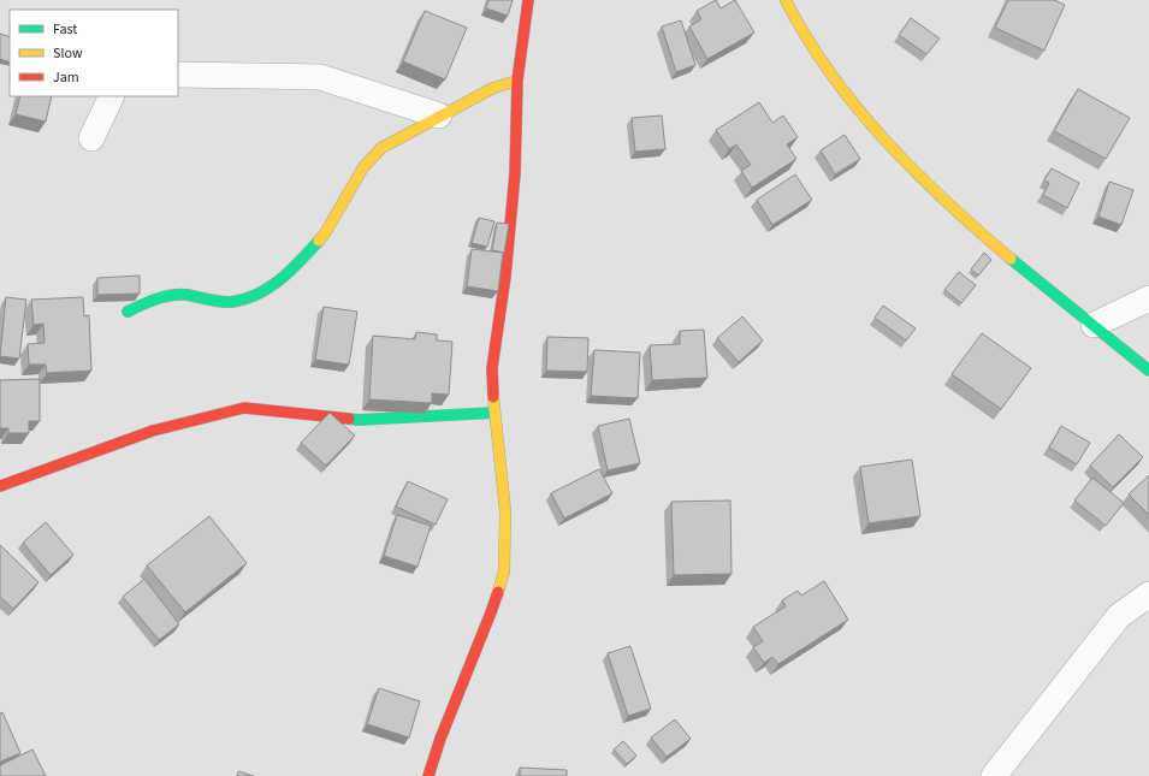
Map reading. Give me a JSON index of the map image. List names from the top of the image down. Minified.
{"legend":["Fast","Slow","Jam"]}
